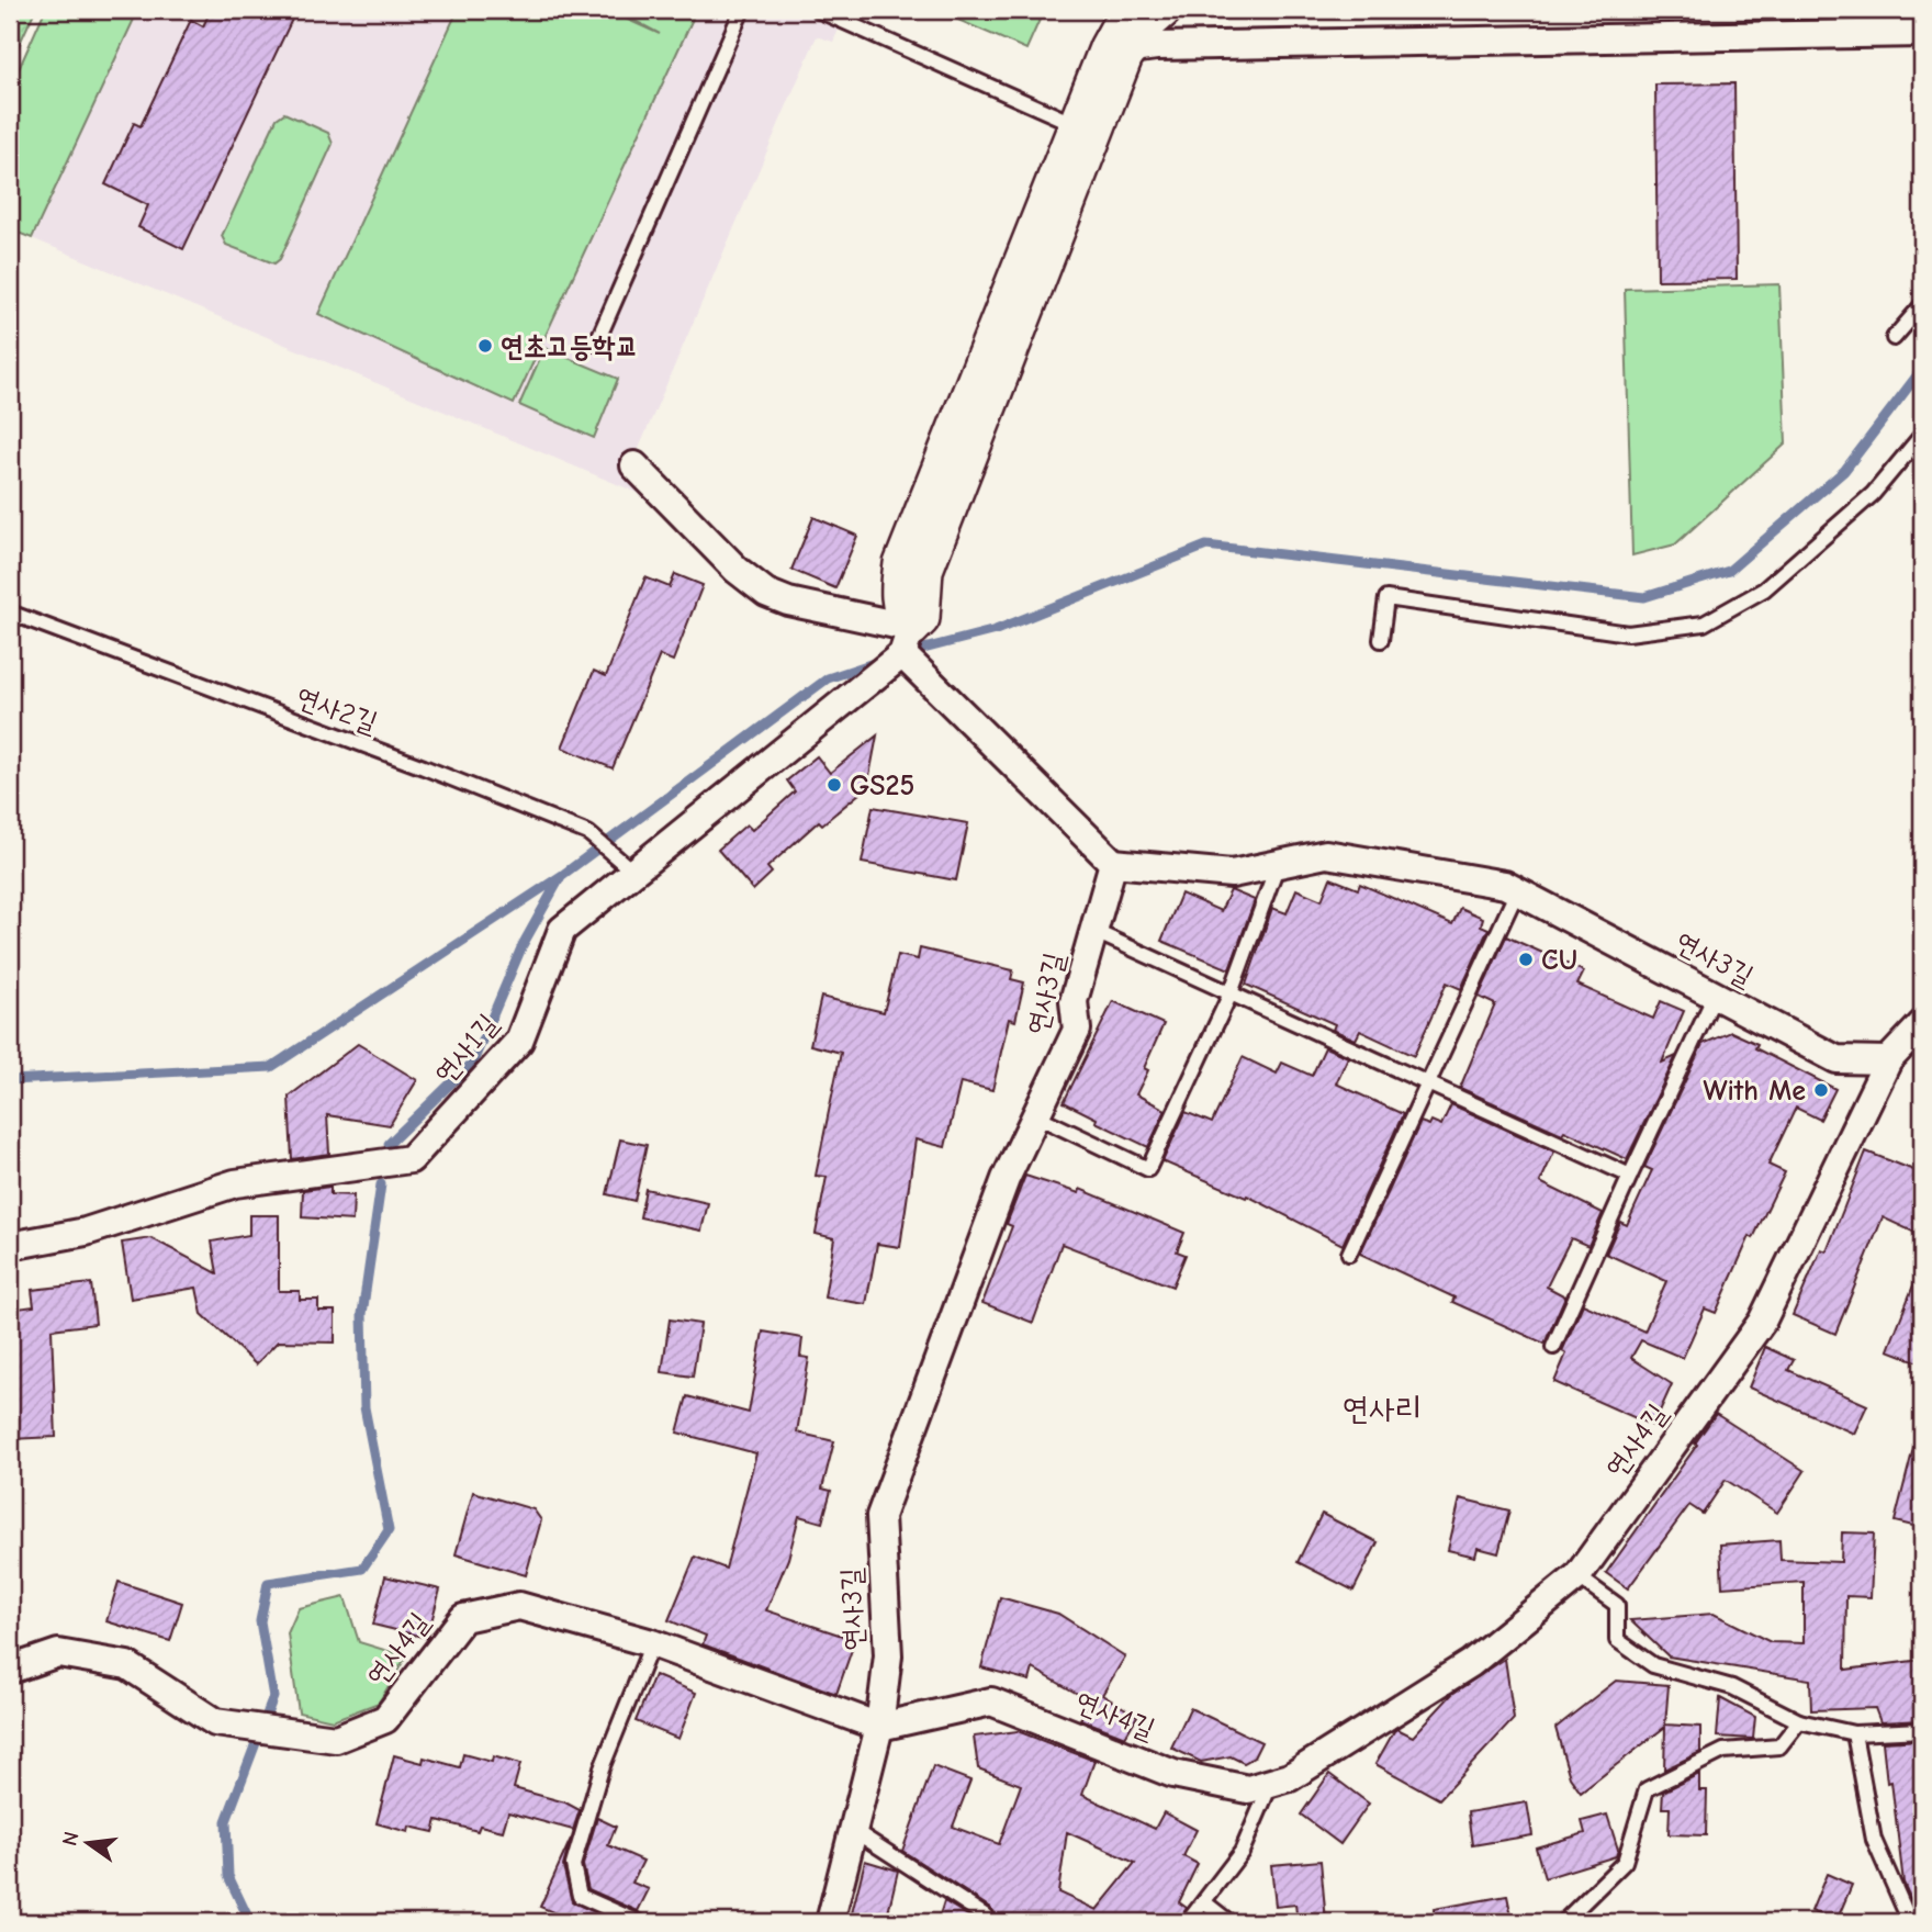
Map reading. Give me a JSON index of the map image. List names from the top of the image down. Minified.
{"streets":{"street":["연사3길","연사1길","연사4길"],"lane":["연사2길"]},"crossings":[["연사2길","연사1길"],["연사3길","연사4길"]],"districts":["연사리"],"places":["연초고등학교","GS25","CU","With Me"],"north":"left"}
